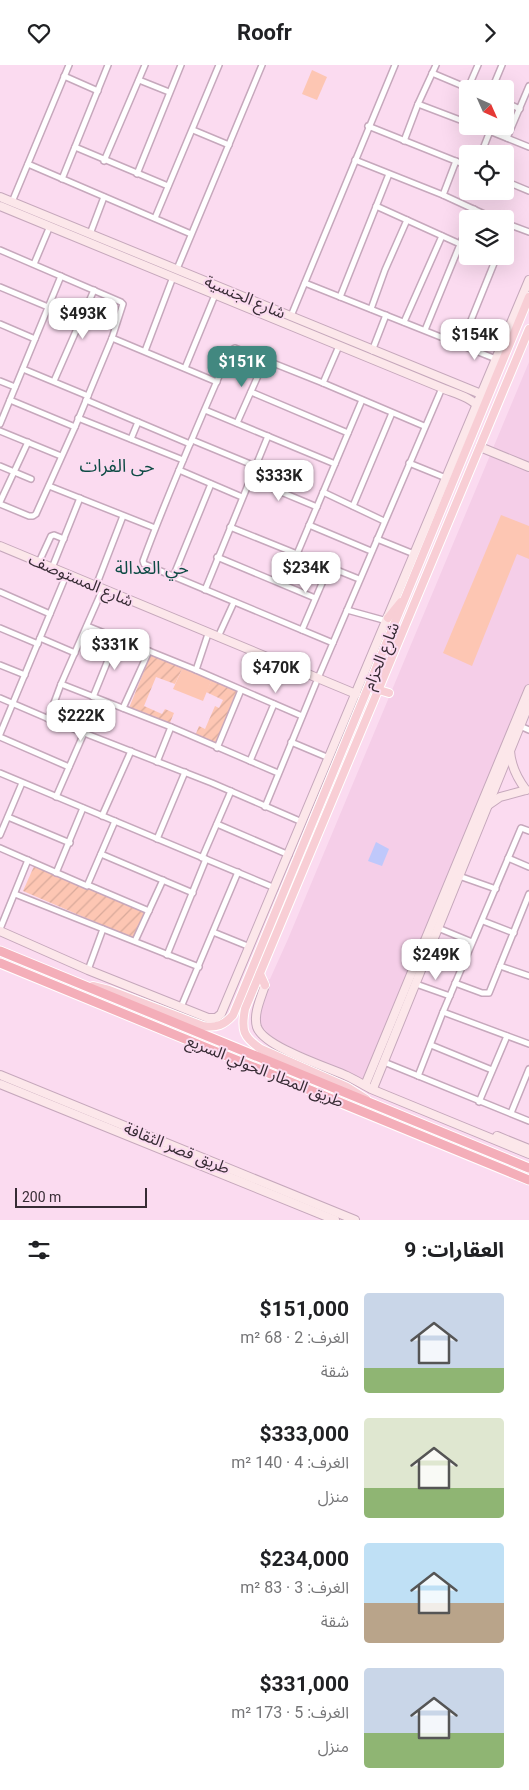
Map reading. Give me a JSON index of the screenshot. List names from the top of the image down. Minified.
{"streets":{"highway":["طريق المطار الحولي السريع"],"main road":["شارع الحزام"],"street":["شارع الجنسية","شارع المستوصف","طريق قصر الثقافة"]},"crossings":[["شارع الحزام","طريق المطار الحولي السريع"]],"districts":["حی الفرات","حي العدالة"],"scale_bar":"200 m","north":"bottom right","page":{"header":"Roofr","price":["$493K","$154K","$151K","$333K","$234K","$331K","$470K","$222K","$249K"],"scale":"200 m","heading":"العقارات: 9","list":[{"name":"$151,000","note":"الغرف: 2 · 68 m² · شقة"},{"name":"$333,000","note":"الغرف: 4 · 140 m² · منزل"},{"name":"$234,000","note":"الغرف: 3 · 83 m² · شقة"},{"name":"$331,000","note":"الغرف: 5 · 173 m² · منزل"}]}}
